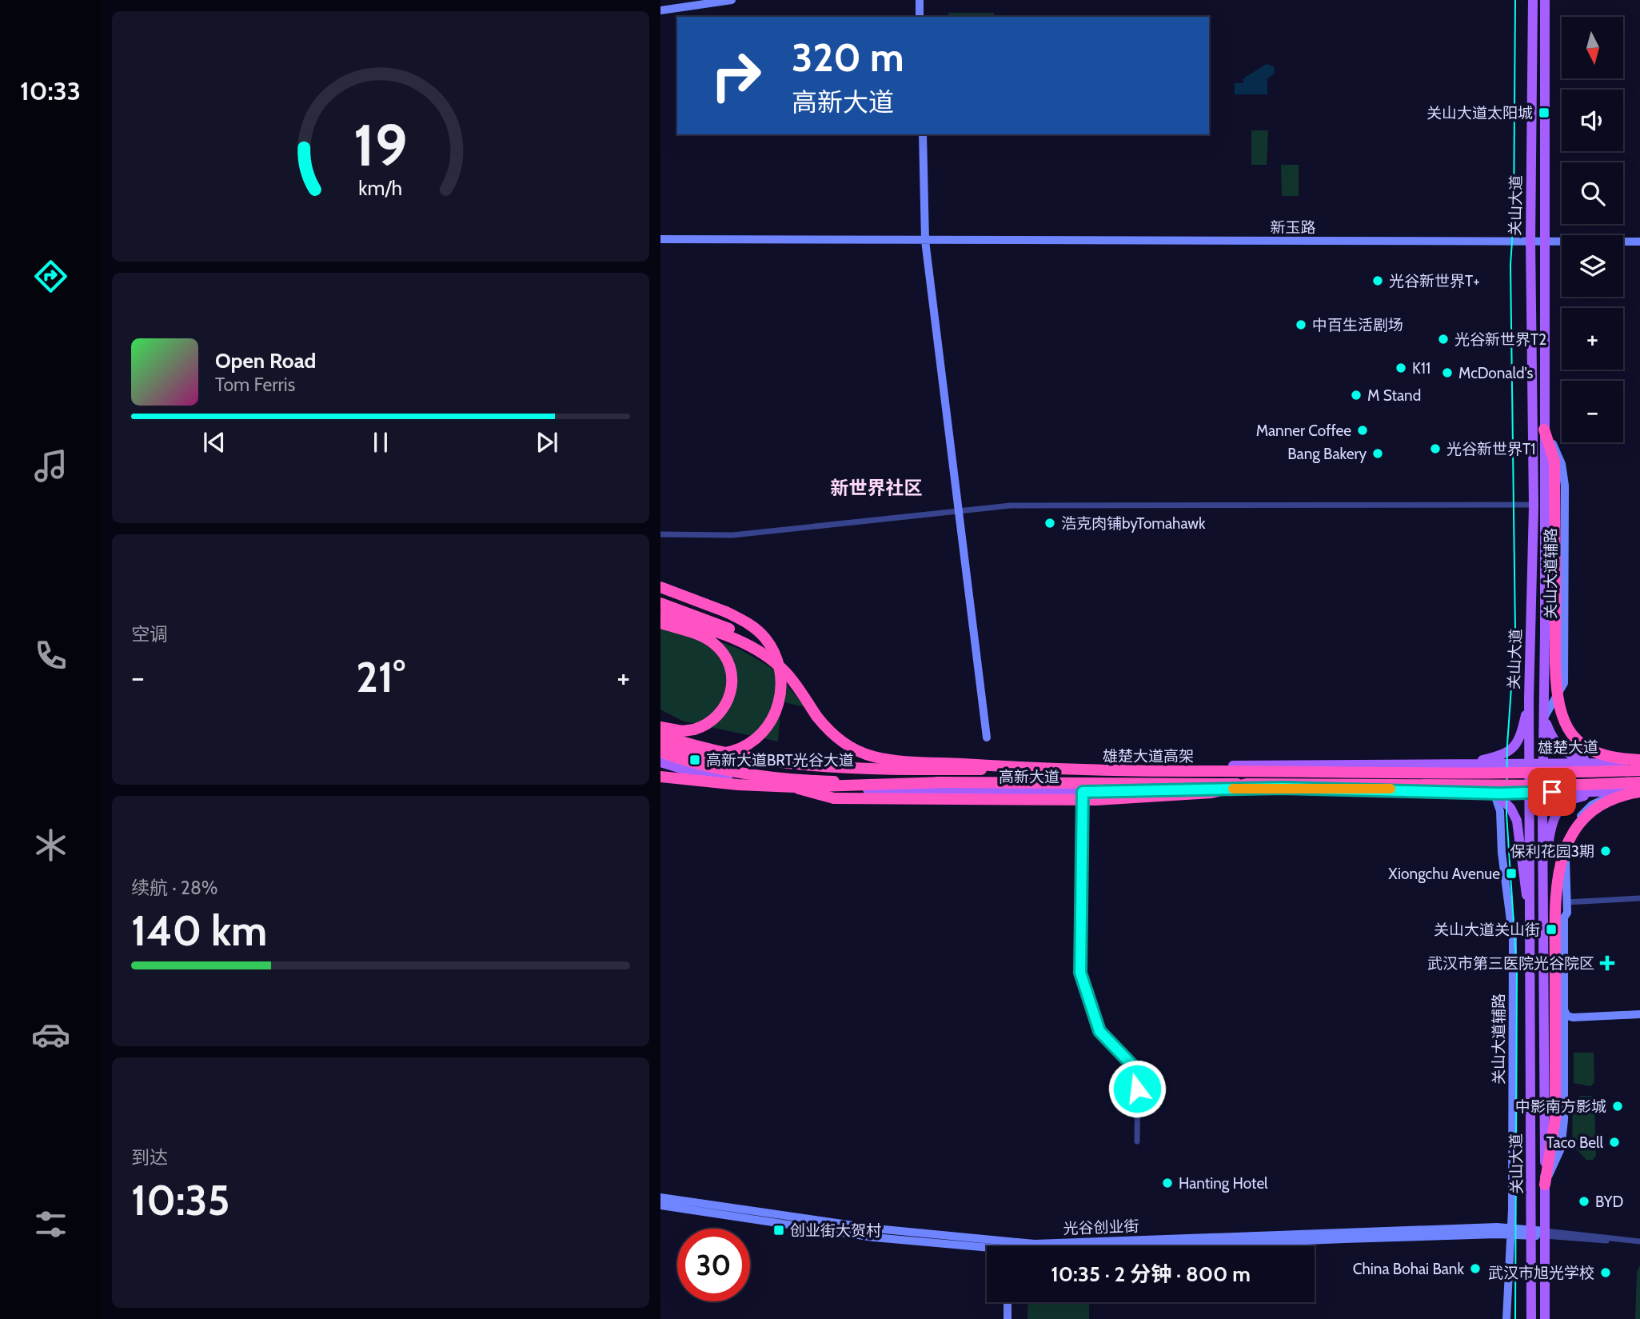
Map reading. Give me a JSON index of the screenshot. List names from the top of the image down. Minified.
{"streets":{"highway":["雄楚大道高架"],"main road":["关山大道","新玉路","关山大道辅路","雄楚大道","高新大道","光谷创业街"]},"crossings":[["关山大道","新玉路"],["关山大道","关山大道辅路"],["关山大道","雄楚大道"],["关山大道","光谷创业街"],["关山大道辅路","高新大道"],["关山大道辅路","光谷创业街"],["雄楚大道","高新大道"],["雄楚大道高架","高新大道"]],"districts":["新世界社区"],"places":{"transit":["关山大道太阳城","高新大道BRT光谷大道","Xiongchu Avenue","关山大道关山街","创业街大贺村"],"other":["光谷新世界T+","中百生活剧场","光谷新世界T2","K11","McDonald's","M Stand","Manner Coffee","光谷新世界T1","Bang Bakery","浩克肉铺byTomahawk","保利花园3期","中影南方影城","Taco Bell","Hanting Hotel","BYD","China Bohai Bank","武汉市旭光学校"],"health":["武汉市第三医院光谷院区"]},"north":"bottom","page":{"tabs":"10:33","map_buttons":["+","−"],"turn":["320 m","高新大道"],"song":["Open Road","Tom Ferris"],"tile":["空调",["续航 · 28%","140 km"],["到达","10:35"]],"heat":["−","21°","+"],"limit":"30","trip":"10:35 · 2 分钟 · 800 m","gauge":["19","km/h"]}}
